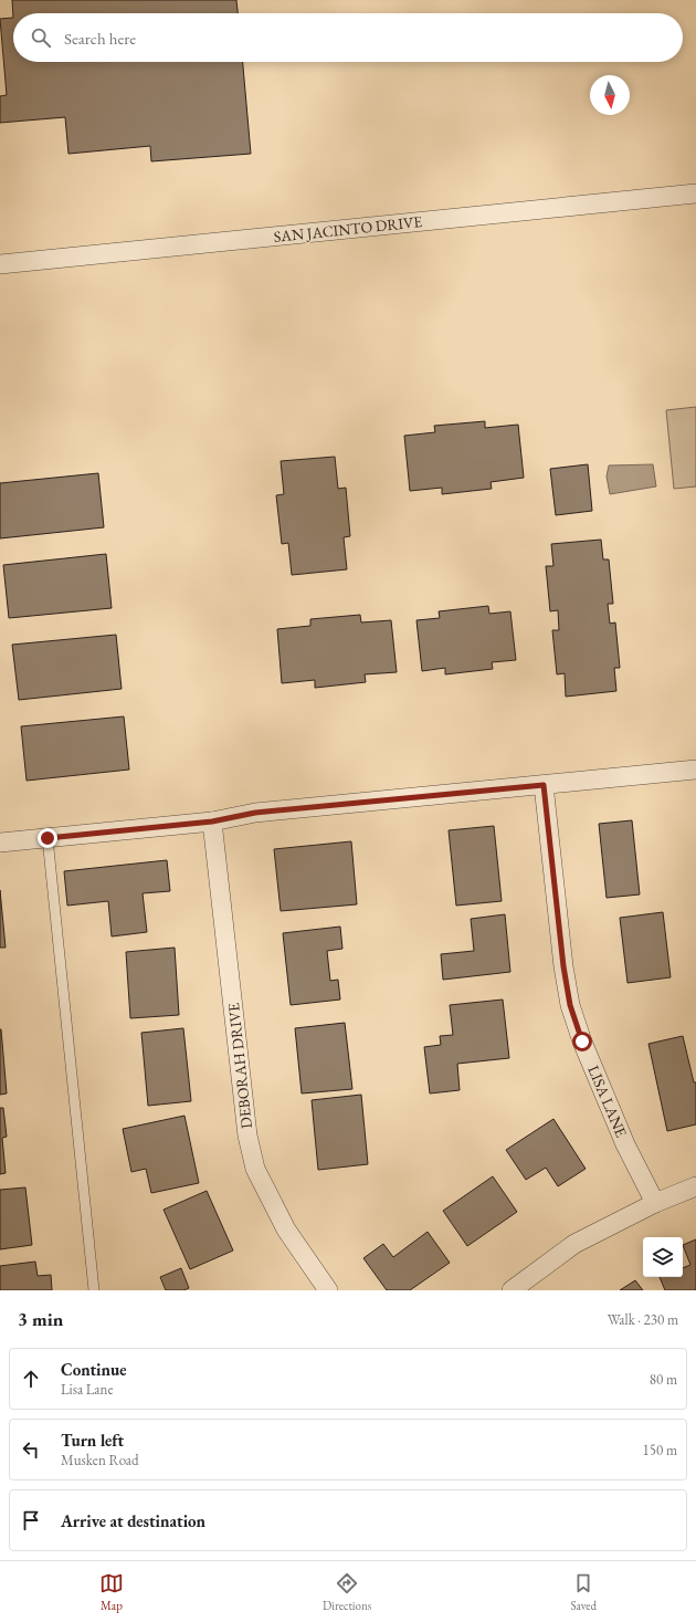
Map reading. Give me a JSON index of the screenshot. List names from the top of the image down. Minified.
{"streets":{"street":["SAN JACINTO DRIVE","DEBORAH DRIVE","LISA LANE"]},"north":"bottom","page":{"search":"Search here","heading":["3 min","Walk · 230 m"],"list":[["Continue","Lisa Lane","80 m"],["Turn left","Musken Road","150 m"],"Arrive at destination"],"nav":["Map","Directions","Saved"]}}
